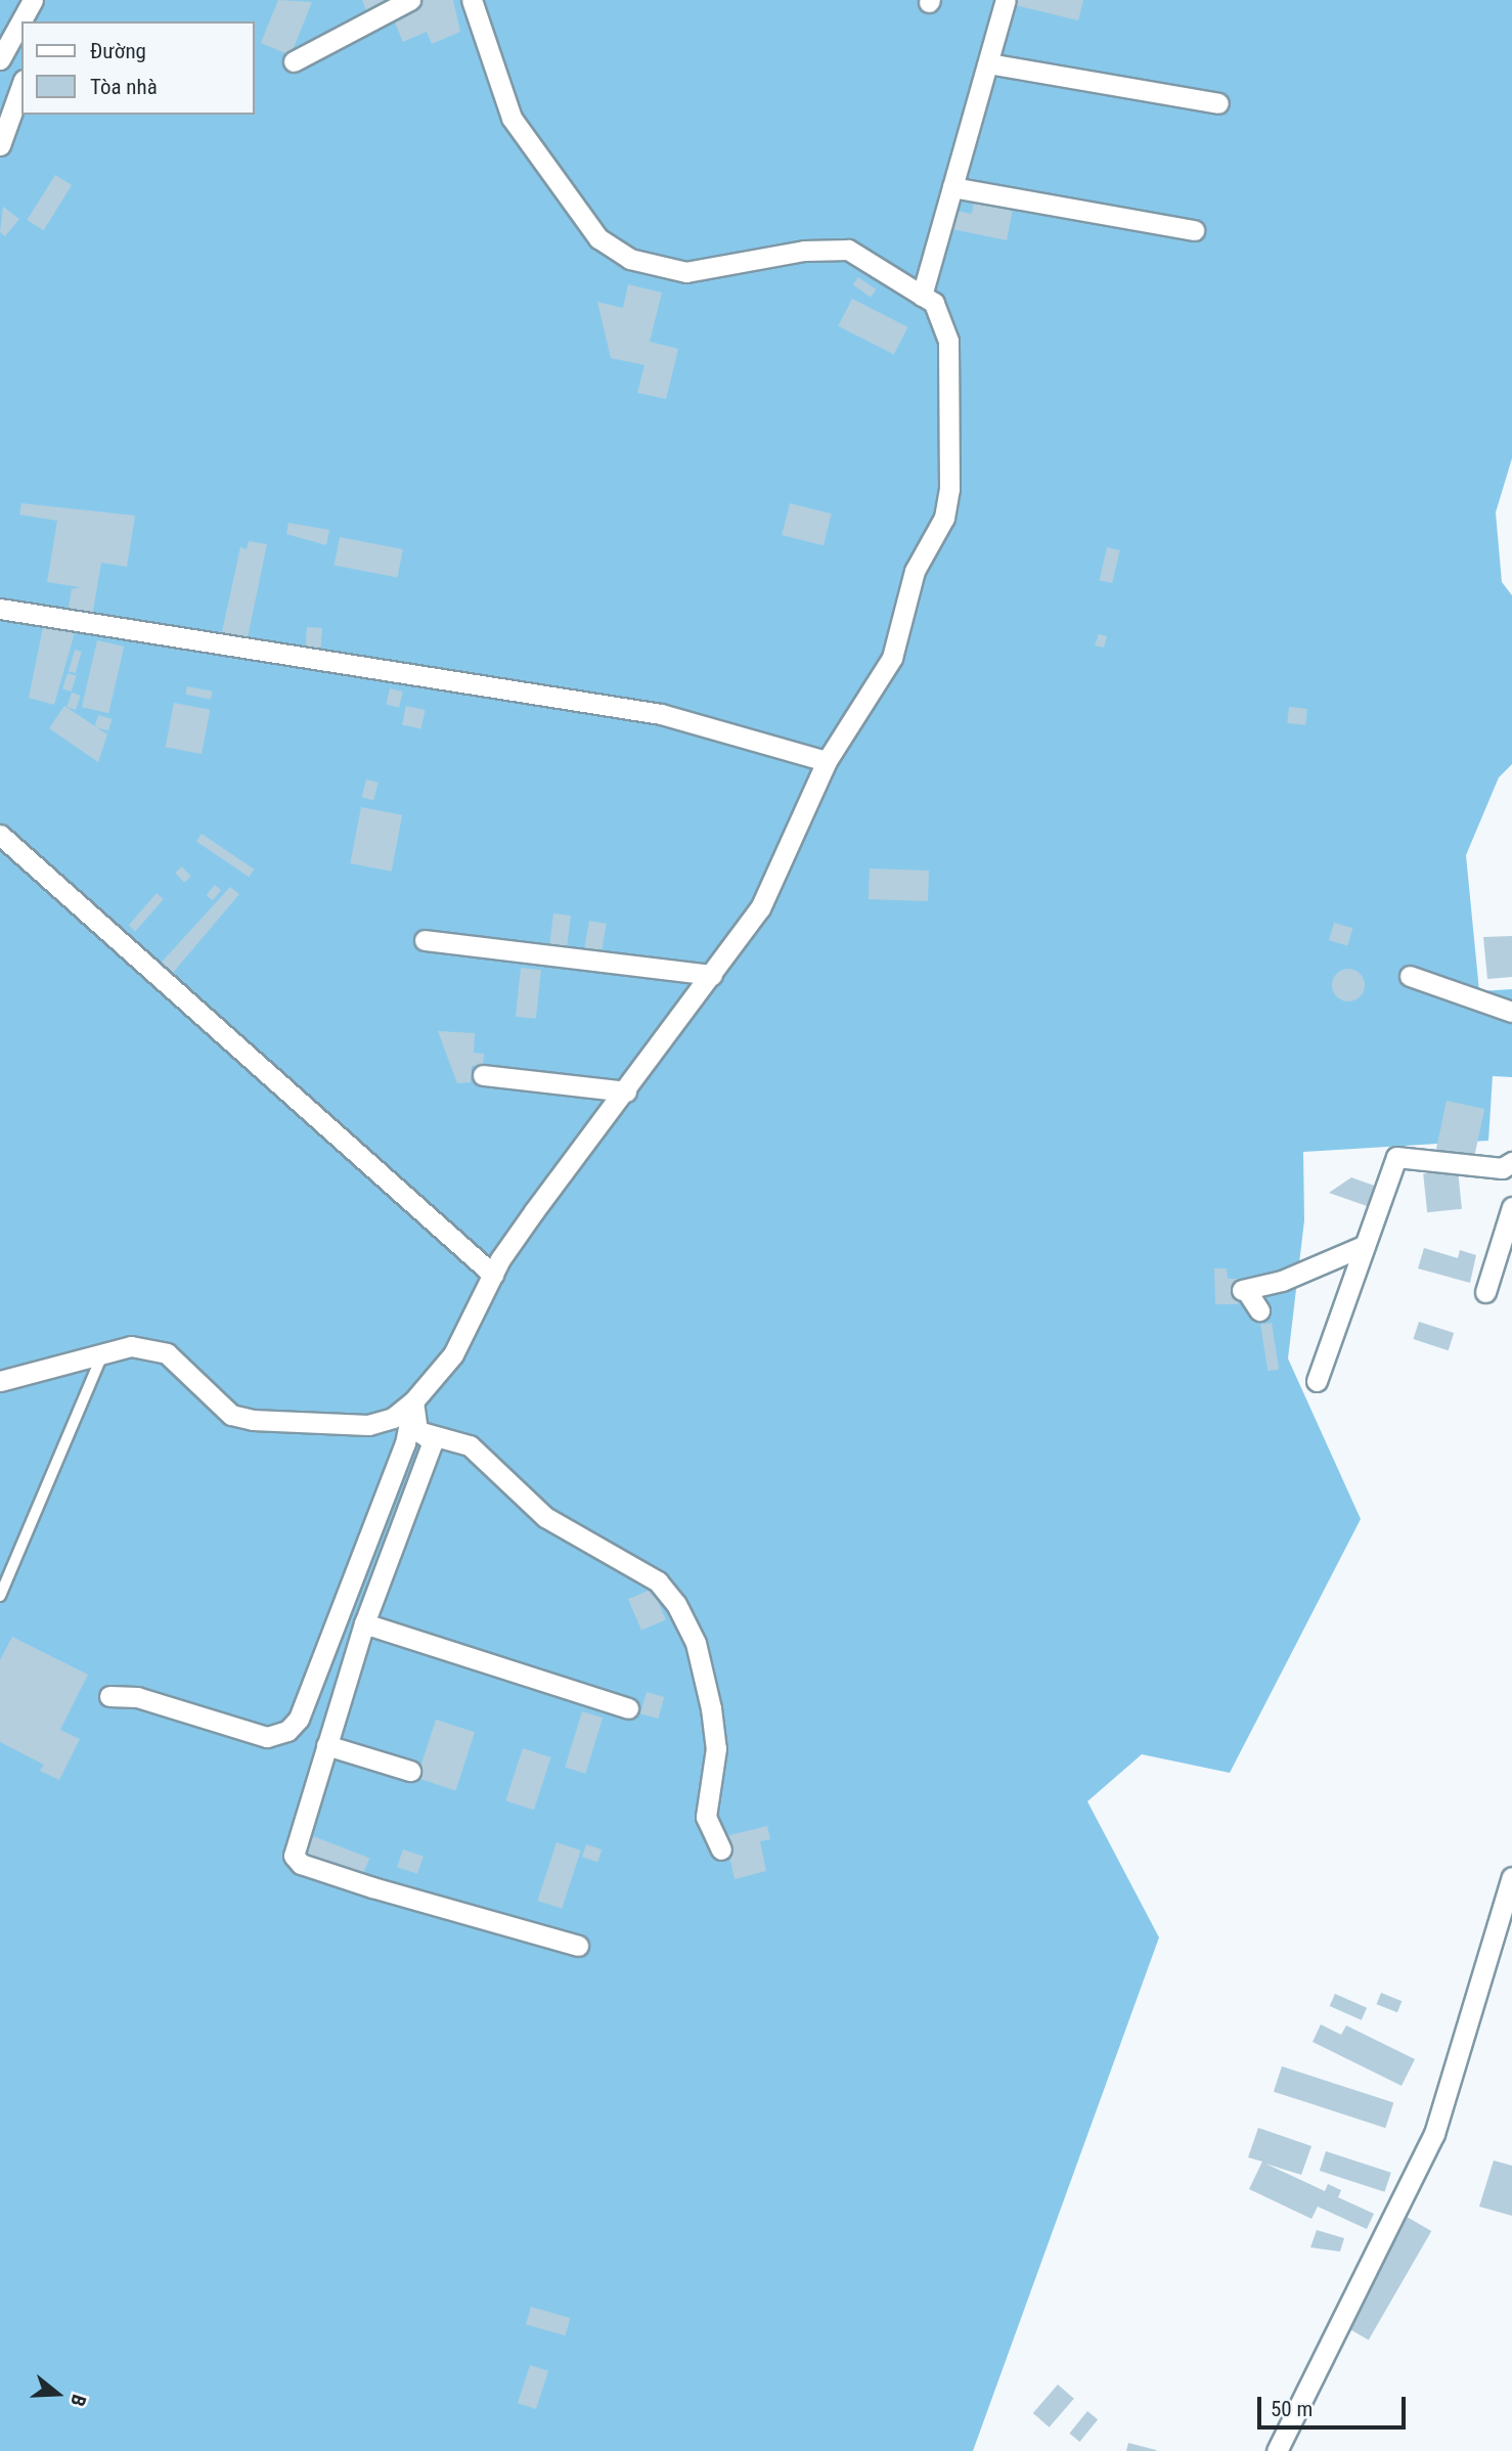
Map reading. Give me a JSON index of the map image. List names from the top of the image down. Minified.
{"legend":["Đường","Tòa nhà"],"scale_bar":"50 m","north":"right"}
